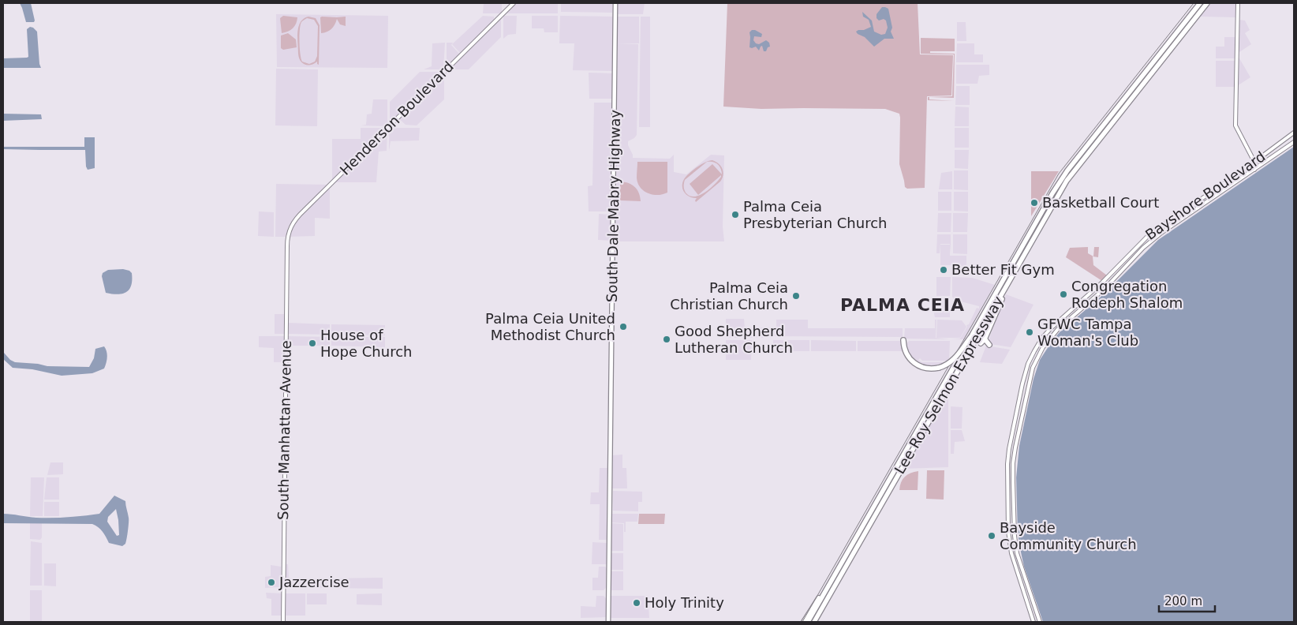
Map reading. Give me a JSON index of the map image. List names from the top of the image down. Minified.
{"streets":{"highway":["Lee Roy Selmon Expressway"],"main road":["Henderson Boulevard","Bayshore Boulevard","South Dale Mabry Highway","South Manhattan Avenue"]},"crossings":[["Henderson Boulevard","South Manhattan Avenue"]],"districts":["PALMA CEIA"],"places":["Basketball Court","Palma Ceia Presbyterian Church","Better Fit Gym","Congregation Rodeph Shalom","Palma Ceia Christian Church","Palma Ceia United Methodist Church","GFWC Tampa Woman's Club","Good Shepherd Lutheran Church","House of Hope Church","Bayside Community Church","Jazzercise","Holy Trinity"],"scale_bar":"200 m"}
